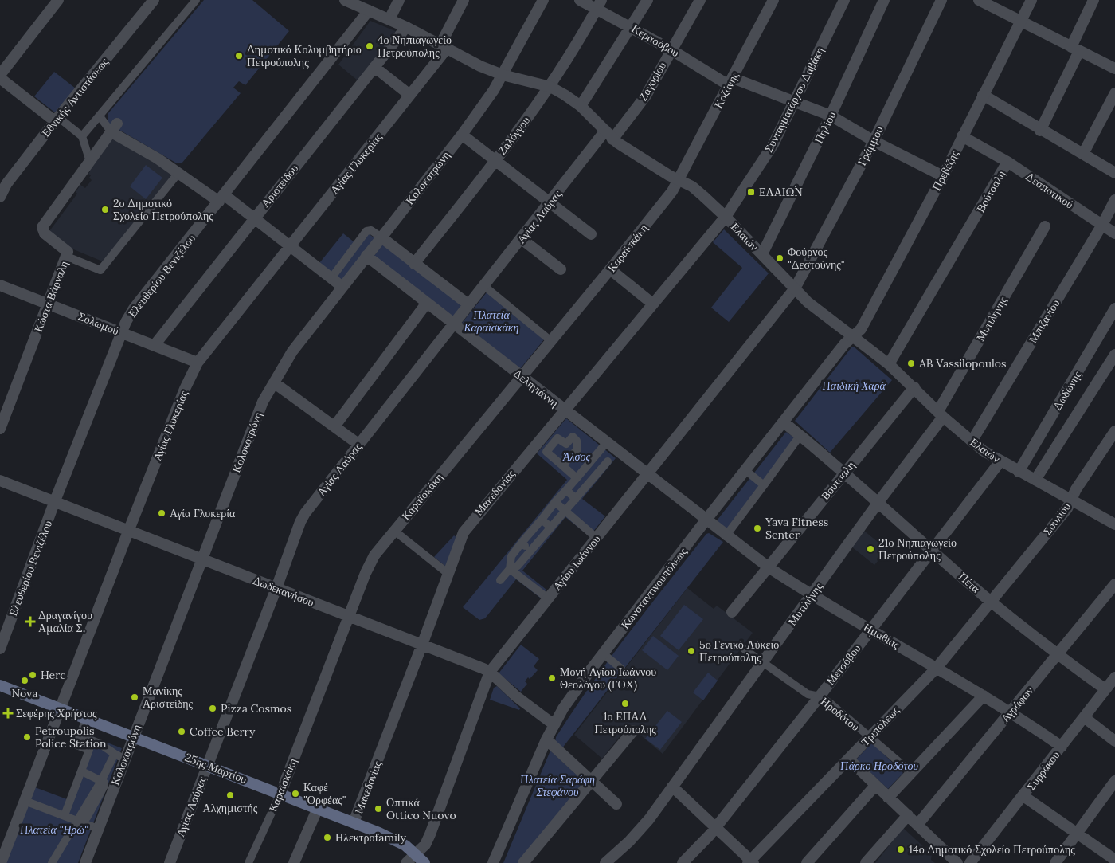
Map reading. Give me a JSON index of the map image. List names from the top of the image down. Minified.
{"streets":{"main road":["25ης Μαρτίου"],"street":["Κερασόβου","Ζαγορίου","Κοζάνης","Εθνικής Αντιστάσεως","Συνταγματάρχου Δαβάκη","Πηλίου","Ζαλόγγου","Γράμμου","Αγίας Γλυκερίας","Πρεβέζης","Κολοκοτρώνη","Αριστείδου","Δεσποτικού","Βούτσαλη","Αγίας Λαύρας","Ελαιών","Καραϊσκάκη","Ελευθερίου Βενιζέλου","Κώστα Βάρναλη","Μυτιλήνης","Μπιζανίου","Σολωμού","Δεληγιάννη","Δωδώνης","Μακεδονίας","Σουλίου","Αγίου Ιωάννου","Πέτα","Κωνσταντινουπόλεως","Δωδεκανήσου","Ημαθίας","Μετσόβου","Αγράφων","Ηροδότου","Τριπόλεως","Συρράκου"]},"crossings":[["Κερασόβου","Ζαγορίου"],["Κερασόβου","Κοζάνης"],["Κερασόβου","Συνταγματάρχου Δαβάκη"],["Κερασόβου","Πηλίου"],["Κερασόβου","Ζαλόγγου"],["Κερασόβου","Γράμμου"],["Κερασόβου","Πρεβέζης"],["Ζαγορίου","Αγίας Λαύρας"],["Ζαγορίου","Ελαιών"],["Κοζάνης","Ελαιών"],["Κοζάνης","Καραϊσκάκη"],["Συνταγματάρχου Δαβάκη","Ελαιών"],["Συνταγματάρχου Δαβάκη","Μακεδονίας"],["Πηλίου","Ελαιών"],["Ζαλόγγου","Ελαιών"],["Γράμμου","Ελαιών"],["Γράμμου","Αγίου Ιωάννου"],["Αγίας Γλυκερίας","Ελαιών"],["Αγίας Γλυκερίας","Σολωμού"],["Αγίας Γλυκερίας","Δωδεκανήσου"],["Αγίας Γλυκερίας","25ης Μαρτίου"],["Πρεβέζης","Δεσποτικού"],["Πρεβέζης","Ελαιών"],["Πρεβέζης","Κωνσταντινουπόλεως"],["Κολοκοτρώνη","Ελαιών"],["Κολοκοτρώνη","Δεληγιάννη"],["Κολοκοτρώνη","Δωδεκανήσου"],["Κολοκοτρώνη","25ης Μαρτίου"],["Αριστείδου","Ελαιών"],["Αριστείδου","Σολωμού"],["Δεσποτικού","Βούτσαλη"],["Δεσποτικού","Μπιζανίου"],["Βούτσαλη","Ελαιών"],["Βούτσαλη","Πέτα"],["Βούτσαλη","Ημαθίας"],["Αγίας Λαύρας","Ελαιών"],["Αγίας Λαύρας","Δεληγιάννη"],["Αγίας Λαύρας","Δωδεκανήσου"],["Αγίας Λαύρας","25ης Μαρτίου"],["Ελαιών","Καραϊσκάκη"],["Ελαιών","Ελευθερίου Βενιζέλου"],["Ελαιών","Μυτιλήνης"],["Ελαιών","Μπιζανίου"],["Ελαιών","Δωδώνης"],["Ελαιών","Μακεδονίας"],["Ελαιών","Σουλίου"],["Ελαιών","Αγίου Ιωάννου"],["Ελαιών","Κωνσταντινουπόλεως"],["Ελαιών","Μετσόβου"],["Καραϊσκάκη","Δεληγιάννη"],["Καραϊσκάκη","Δωδεκανήσου"],["Καραϊσκάκη","25ης Μαρτίου"],["Ελευθερίου Βενιζέλου","Σολωμού"],["Ελευθερίου Βενιζέλου","Δωδεκανήσου"],["Κώστα Βάρναλη","Σολωμού"],["Μυτιλήνης","Πέτα"],["Μυτιλήνης","Ημαθίας"],["Μυτιλήνης","Ηροδότου"],["Δεληγιάννη","Μακεδονίας"],["Δεληγιάννη","Αγίου Ιωάννου"],["Δεληγιάννη","Κωνσταντινουπόλεως"],["Δεληγιάννη","Ημαθίας"],["Μακεδονίας","Δωδεκανήσου"],["Μακεδονίας","25ης Μαρτίου"],["Σουλίου","Πέτα"],["Σουλίου","Τριπόλεως"],["Αγίου Ιωάννου","Δωδεκανήσου"],["Αγίου Ιωάννου","25ης Μαρτίου"],["Πέτα","Κωνσταντινουπόλεως"],["Πέτα","Μετσόβου"],["Πέτα","Αγράφων"],["Πέτα","Τριπόλεως"],["Πέτα","Συρράκου"],["Κωνσταντινουπόλεως","Δωδεκανήσου"],["Κωνσταντινουπόλεως","Ημαθίας"],["Ημαθίας","Μετσόβου"],["Ημαθίας","Αγράφων"],["Ημαθίας","Τριπόλεως"],["Ημαθίας","Συρράκου"],["Μετσόβου","Ηροδότου"],["Ηροδότου","Τριπόλεως"]],"parks":["Πλατεία Καραϊσκάκη","Παιδική Χαρά","Άλσος","Πάρκο Ηροδότου","Πλατεία Σαράφη Στεφάνου","Πλατεία \"Ηρώ\""],"places":{"other":["4ο Νηπιαγωγείο Πετρούπολης","Δημοτικό Κολυμβητήριο Πετρούπολης","2ο Δημοτικό Σχολείο Πετρούπολης","Φούρνος \"Δεστούνης\"","AB Vassilopoulos","Αγία Γλυκερία","Yava Fitness Senter","21ο Νηπιαγωγείο Πετρούπολης","5ο Γενικό Λύκειο Πετρούπολης","Herc","Μονή Αγίου Ιωάννου Θεολόγου (ΓΟΧ)","Nova","Μανίκης Αριστείδης","1ο ΕΠΑΛ Πετρούπολης","Pizza Cosmos","Coffee Berry","Petroupolis Police Station","Καφέ \"Ορφέας\"","Αλχημιστής","Οπτικά Ottico Nuovo","Ηλεκτροfamily","14ο Δημοτικό Σχολείο Πετρούπολης"],"transit":["ΕΛΑΙΏΝ"],"health":["Δραγανίγου Αμαλία Σ.","Σεφέρης Χρήστος"]}}
